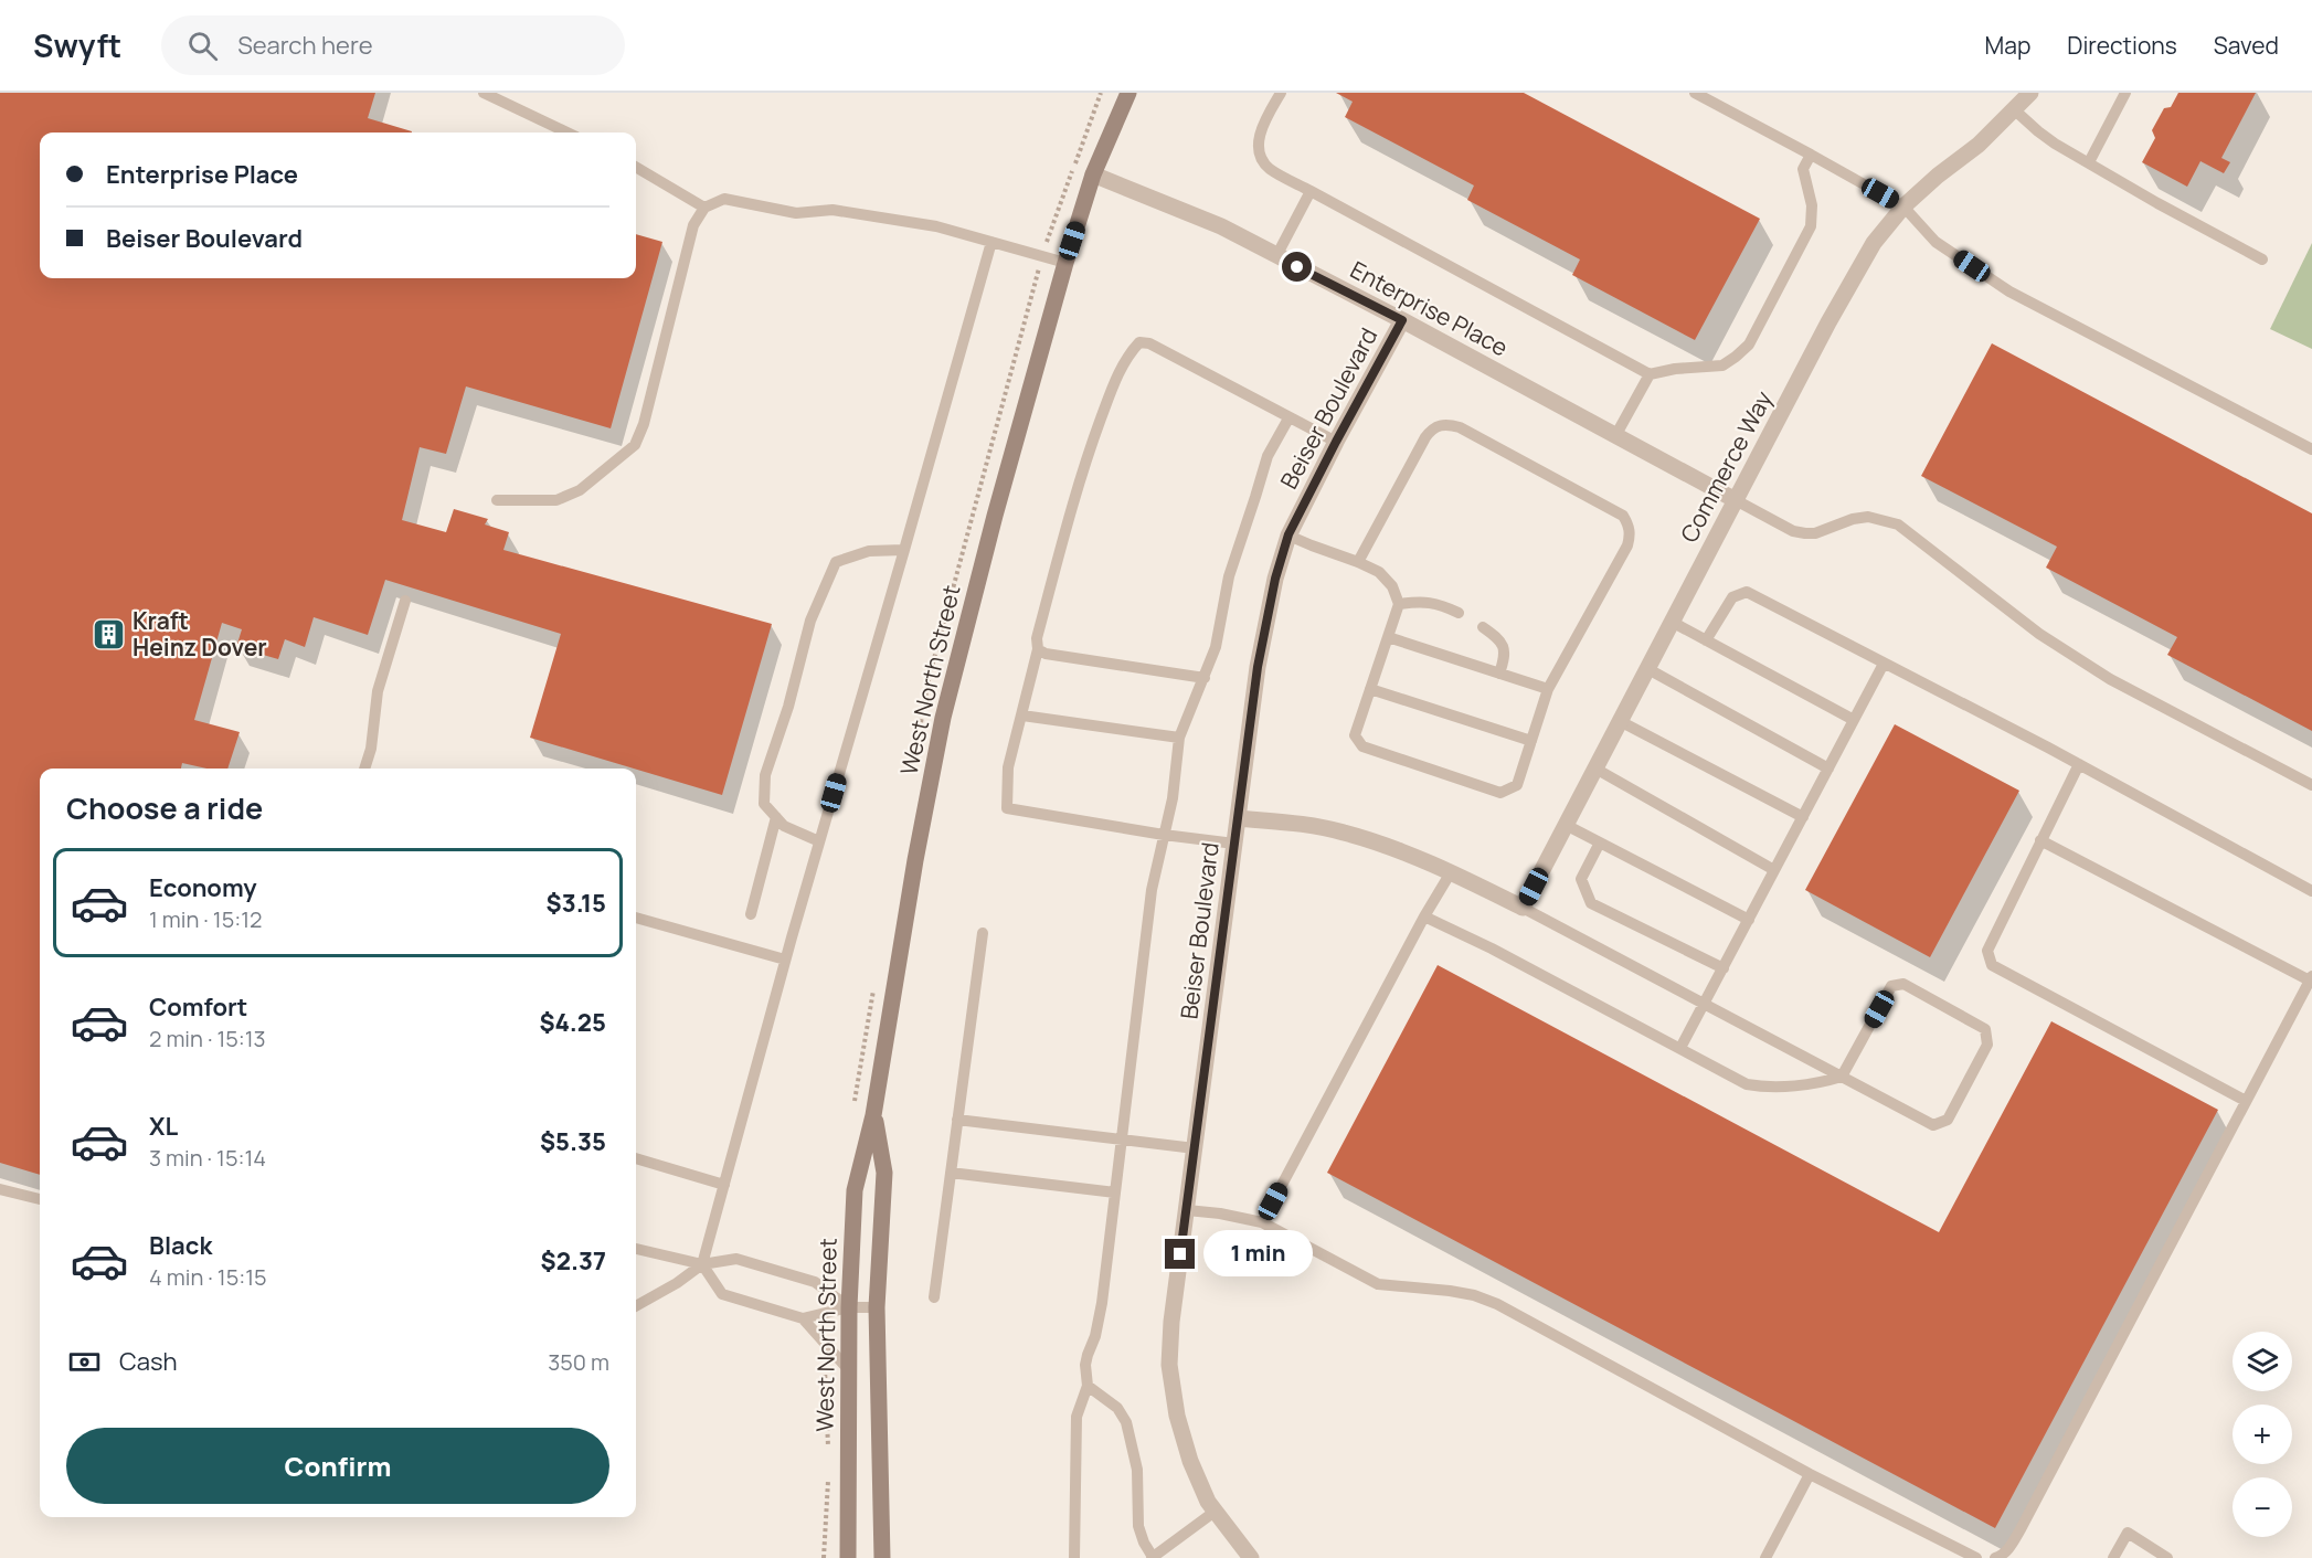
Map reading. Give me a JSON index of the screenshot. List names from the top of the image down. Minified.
{"streets":{"main road":["West North Street"],"street":["Enterprise Place","Beiser Boulevard","Commerce Way"]},"crossings":[["Enterprise Place","Beiser Boulevard"],["Enterprise Place","Commerce Way"],["Enterprise Place","West North Street"]],"places":{"building":["Kraft Heinz Dover"]},"page":{"header":"Swyft","search":"Search here","nav":["Map","Directions","Saved"],"banner":["Enterprise Place","Beiser Boulevard"],"heading":"Choose a ride","list":[{"name":"Economy","note":"1 min · 15:12","value":"$3.15"},{"name":"Comfort","note":"2 min · 15:13","value":"$4.25"},{"name":"XL","note":"3 min · 15:14","value":"$5.35"},{"name":"Black","note":"4 min · 15:15","value":"$2.37"}],"bubble":"1 min","pay":["Cash","350 m"],"map_buttons":["+","−"],"buttons":"Confirm"}}
